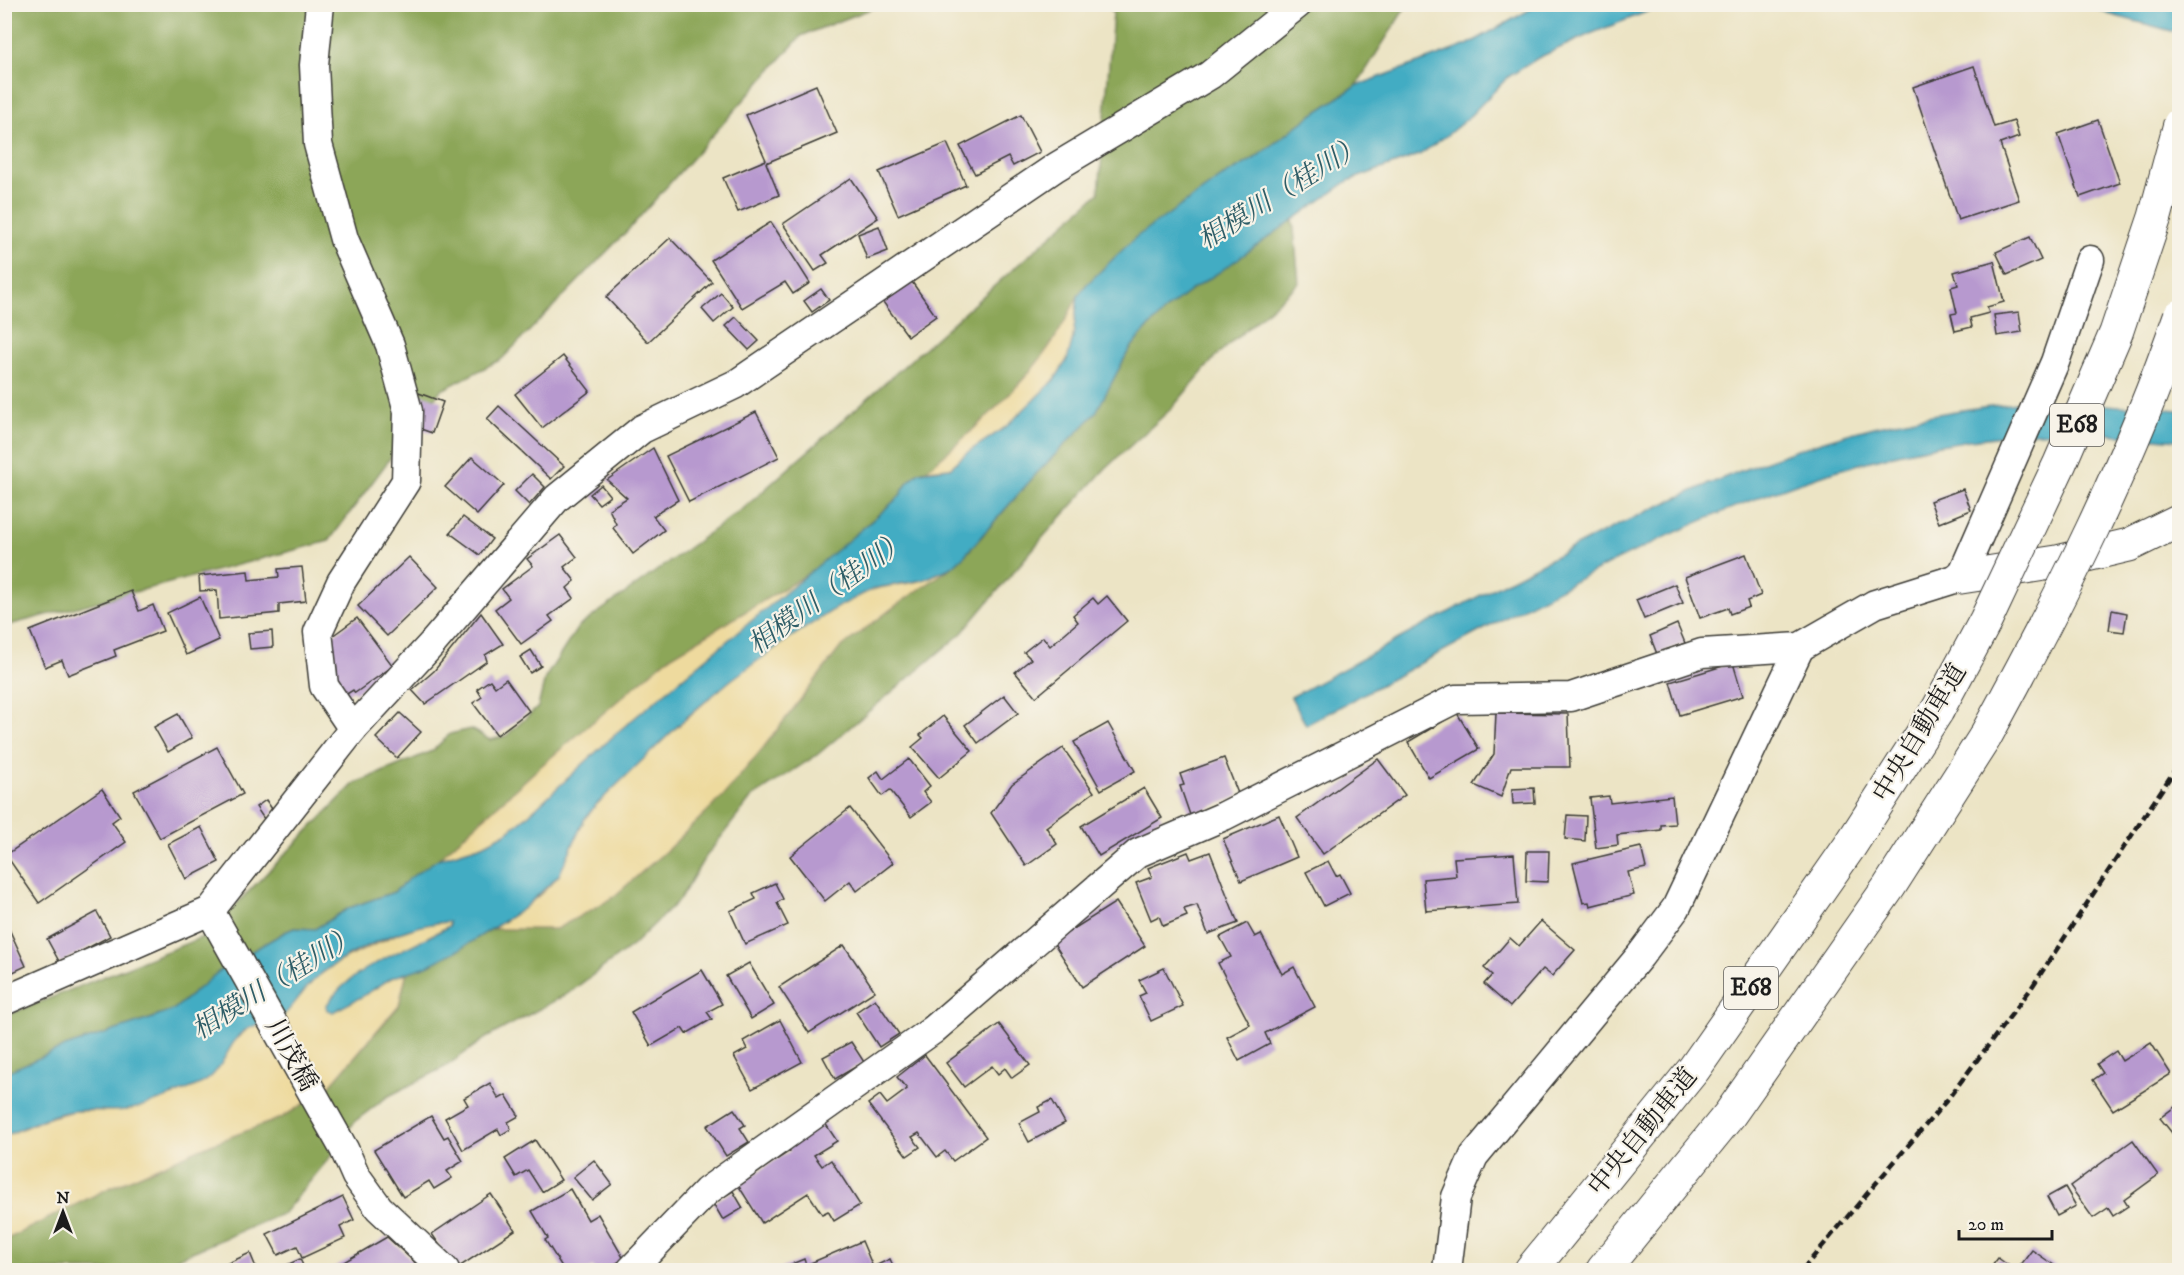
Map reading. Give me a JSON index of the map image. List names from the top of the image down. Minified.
{"streets":{"main road":["E68","中央自動車道"],"street":["川茂橋"]},"water":["相模川（桂川）"],"scale_bar":"20 m","north":"top"}
